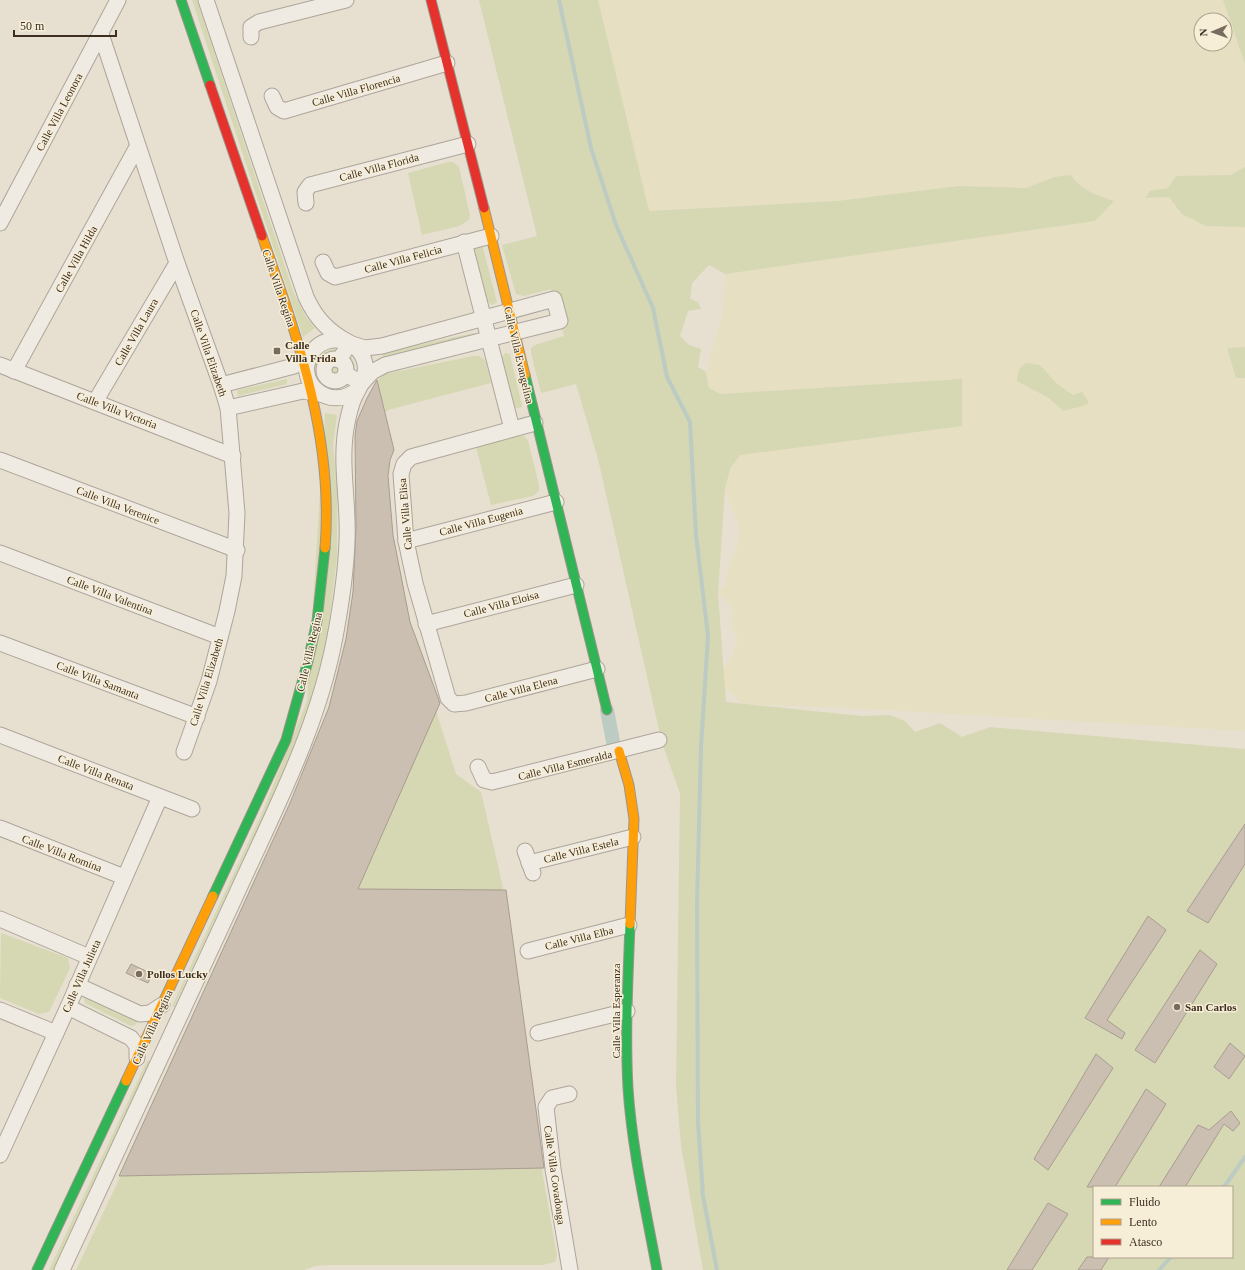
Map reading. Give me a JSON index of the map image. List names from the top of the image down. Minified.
{"streets":{"street":["Calle Villa Florencia","Calle Villa Leonora","Calle Villa Florida","Calle Villa Hilda","Calle Villa Felicia","Calle Villa Regina","Calle Villa Laura","Calle Villa Elizabeth","Calle Villa Evangelina","Calle Villa Victoria","Calle Villa Verenice","Calle Villa Elisa","Calle Villa Eugenia","Calle Villa Valentina","Calle Villa Eloisa","Calle Villa Samanta","Calle Villa Elena","Calle Villa Esmeralda","Calle Villa Renata","Calle Villa Estela","Calle Villa Romina","Calle Villa Elba","Calle Villa Julieta","Calle Villa Esperanza","Calle Villa Covadonga"]},"crossings":[["Calle Villa Florencia","Calle Villa Evangelina"],["Calle Villa Leonora","Calle Villa Elizabeth"],["Calle Villa Florida","Calle Villa Evangelina"],["Calle Villa Hilda","Calle Villa Elizabeth"],["Calle Villa Hilda","Calle Villa Victoria"],["Calle Villa Felicia","Calle Villa Evangelina"],["Calle Villa Laura","Calle Villa Elizabeth"],["Calle Villa Laura","Calle Villa Victoria"],["Calle Villa Elizabeth","Calle Villa Victoria"],["Calle Villa Elizabeth","Calle Villa Verenice"],["Calle Villa Elizabeth","Calle Villa Valentina"],["Calle Villa Elizabeth","Calle Villa Samanta"],["Calle Villa Evangelina","Calle Villa Elisa"],["Calle Villa Evangelina","Calle Villa Eugenia"],["Calle Villa Evangelina","Calle Villa Eloisa"],["Calle Villa Evangelina","Calle Villa Elena"],["Calle Villa Elisa","Calle Villa Eugenia"],["Calle Villa Elisa","Calle Villa Eloisa"],["Calle Villa Elisa","Calle Villa Elena"],["Calle Villa Esmeralda","Calle Villa Esperanza"],["Calle Villa Renata","Calle Villa Julieta"],["Calle Villa Estela","Calle Villa Esperanza"],["Calle Villa Romina","Calle Villa Julieta"],["Calle Villa Elba","Calle Villa Esperanza"]],"places":{"transit":["Calle Villa Frida"],"other":["Pollos Lucky","San Carlos"]},"legend":["Fluido","Lento","Atasco"],"scale_bar":"50 m","north":"left"}
